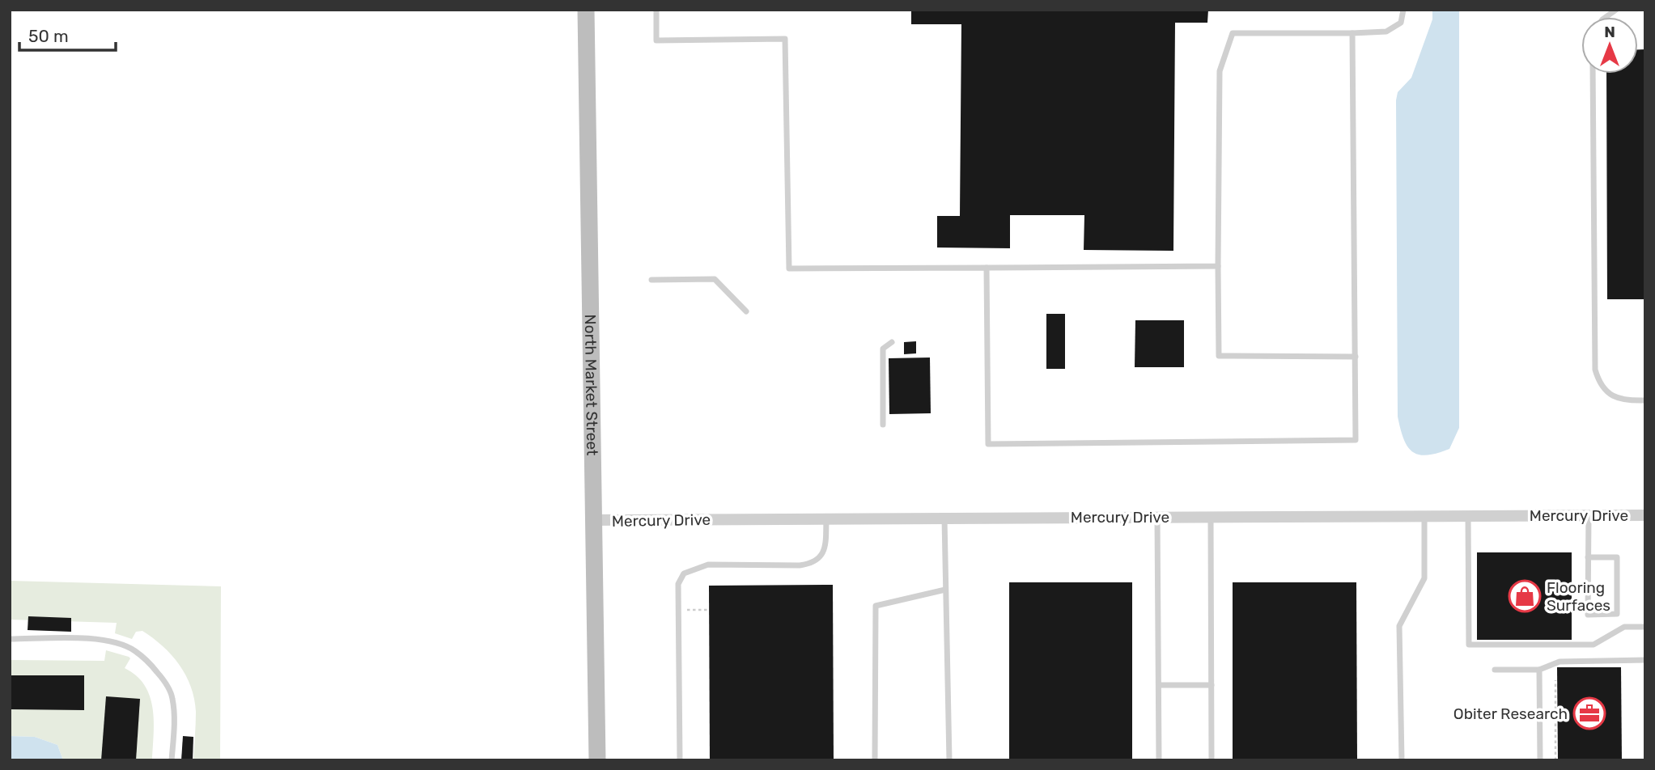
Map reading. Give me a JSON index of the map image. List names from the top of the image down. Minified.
{"streets":{"main road":["North Market Street"],"street":["Mercury Drive"]},"crossings":[["North Market Street","Mercury Drive"]],"places":{"shop":["Flooring Surfaces"],"office":["Obiter Research"]},"scale_bar":"50 m","north":"top"}
